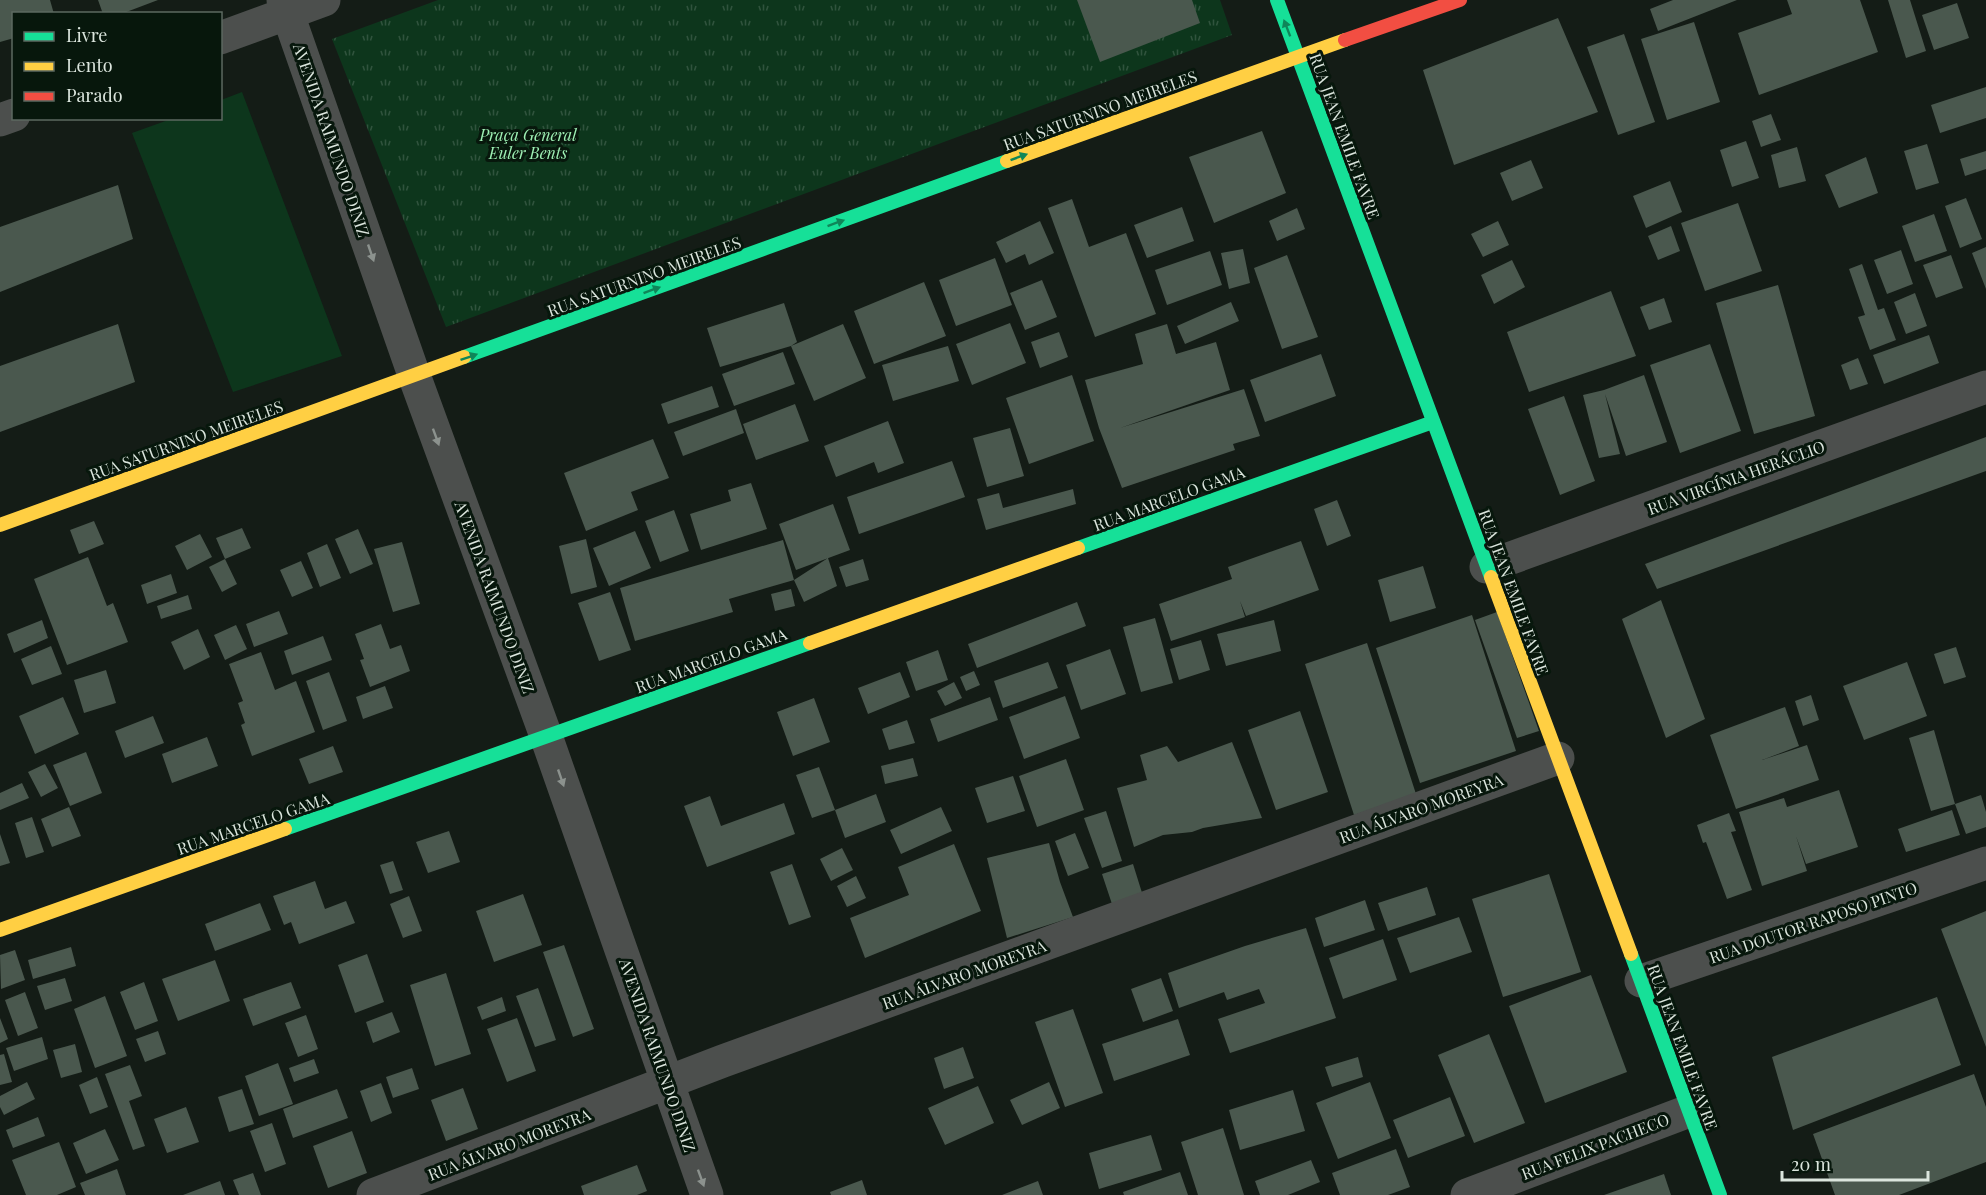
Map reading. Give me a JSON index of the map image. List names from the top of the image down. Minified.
{"streets":{"street":["RUA SATURNINO MEIRELES","RUA JEAN EMILE FAVRE","AVENIDA RAIMUNDO DINIZ","RUA VIRGÍNIA HERÁCLIO","RUA MARCELO GAMA","RUA ÁLVARO MOREYRA","RUA DOUTOR RAPOSO PINTO","RUA FELIX PACHECO"]},"crossings":[["RUA SATURNINO MEIRELES","RUA JEAN EMILE FAVRE"],["RUA SATURNINO MEIRELES","AVENIDA RAIMUNDO DINIZ"],["RUA JEAN EMILE FAVRE","RUA VIRGÍNIA HERÁCLIO"],["RUA JEAN EMILE FAVRE","RUA MARCELO GAMA"],["RUA JEAN EMILE FAVRE","RUA ÁLVARO MOREYRA"],["RUA JEAN EMILE FAVRE","RUA DOUTOR RAPOSO PINTO"],["RUA JEAN EMILE FAVRE","RUA FELIX PACHECO"],["AVENIDA RAIMUNDO DINIZ","RUA MARCELO GAMA"],["AVENIDA RAIMUNDO DINIZ","RUA ÁLVARO MOREYRA"]],"one_way":["RUA SATURNINO MEIRELES","AVENIDA RAIMUNDO DINIZ"],"parks":["Praça General Euler Bents"],"legend":["Livre","Lento","Parado"],"scale_bar":"20 m"}
